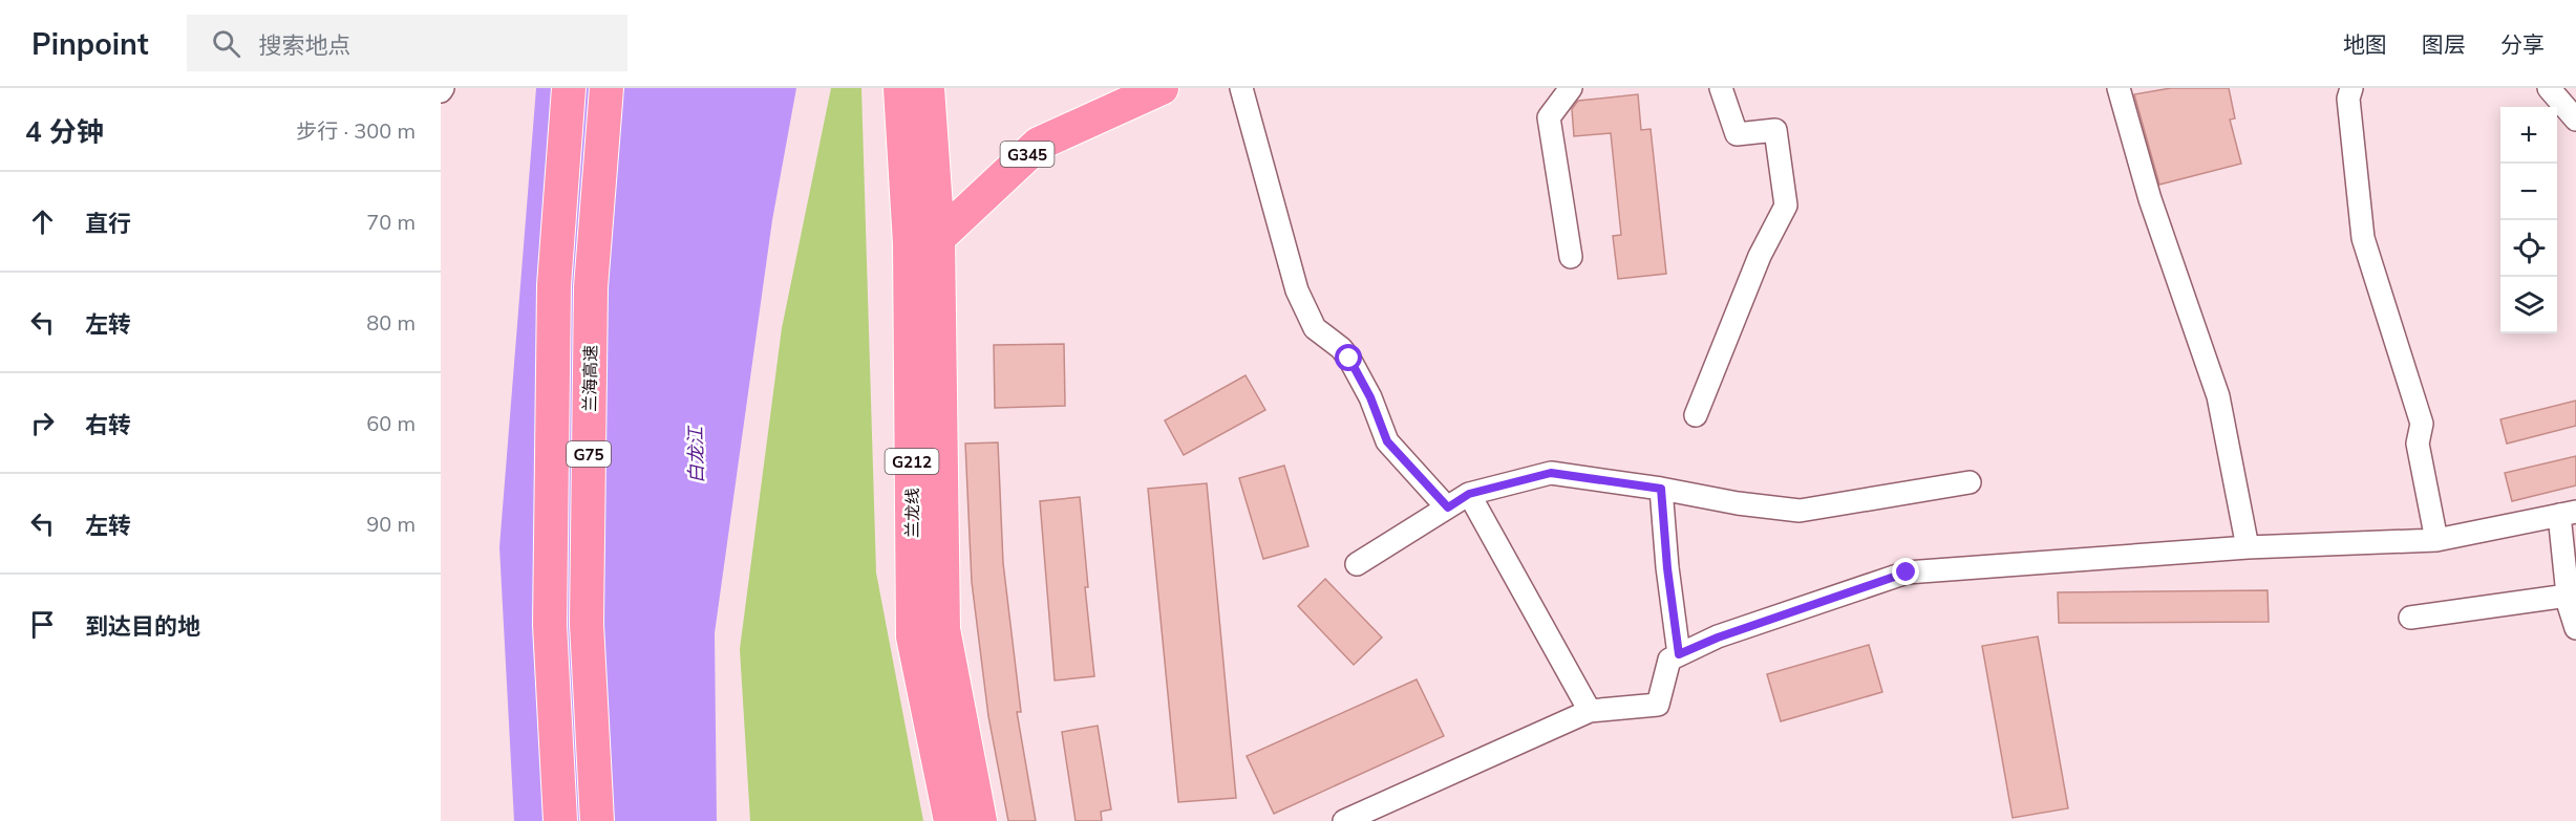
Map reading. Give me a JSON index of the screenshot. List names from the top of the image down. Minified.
{"streets":{"highway":["G345","兰海高速","G75","G212","兰龙线"]},"crossings":[["G345","兰龙线"]],"water":["白龙江"],"page":{"header":"Pinpoint","search":"搜索地点","nav":["地图","图层","分享"],"heading":["4 分钟","步行 · 300 m"],"map_buttons":["+","−"],"list":[["直行","70 m"],["左转","80 m"],["右转","60 m"],["左转","90 m"],"到达目的地"]}}
